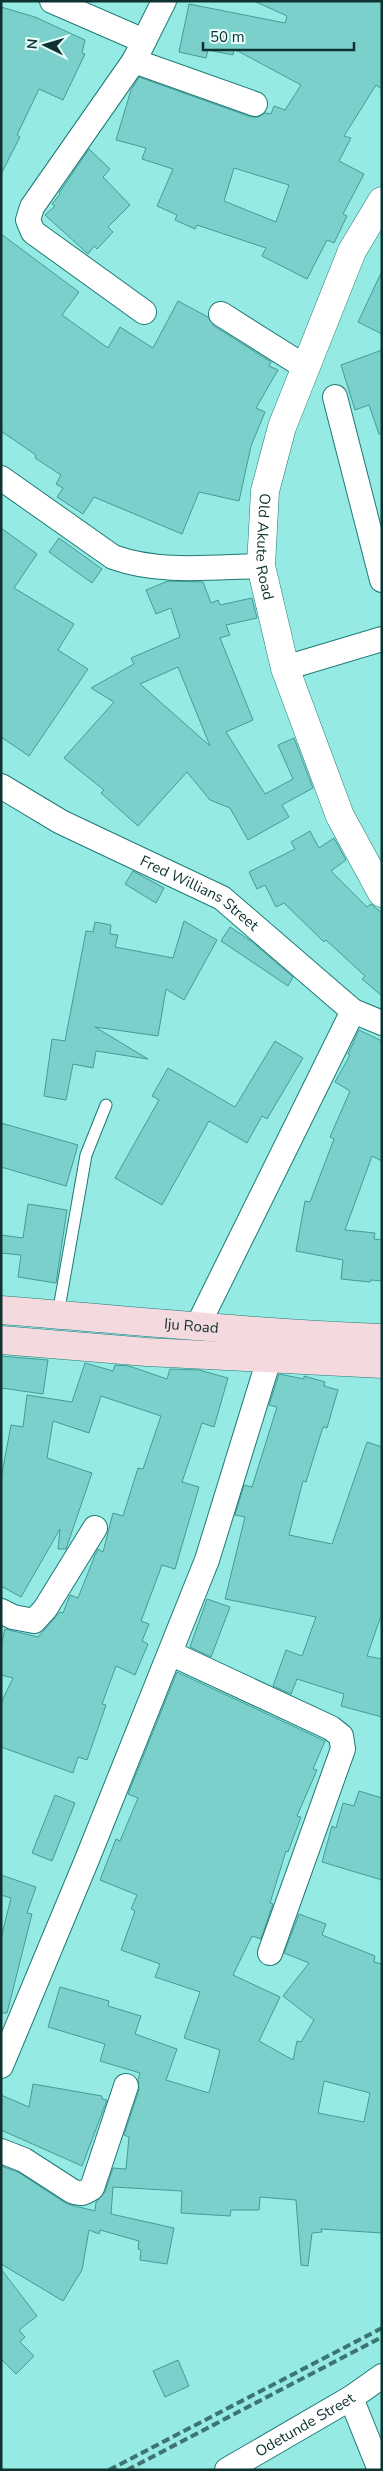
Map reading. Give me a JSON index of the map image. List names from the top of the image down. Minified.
{"streets":{"main road":["Iju Road"],"street":["Old Akute Road","Fred Willians Street","Odetunde Street"]},"scale_bar":"50 m","north":"left"}
